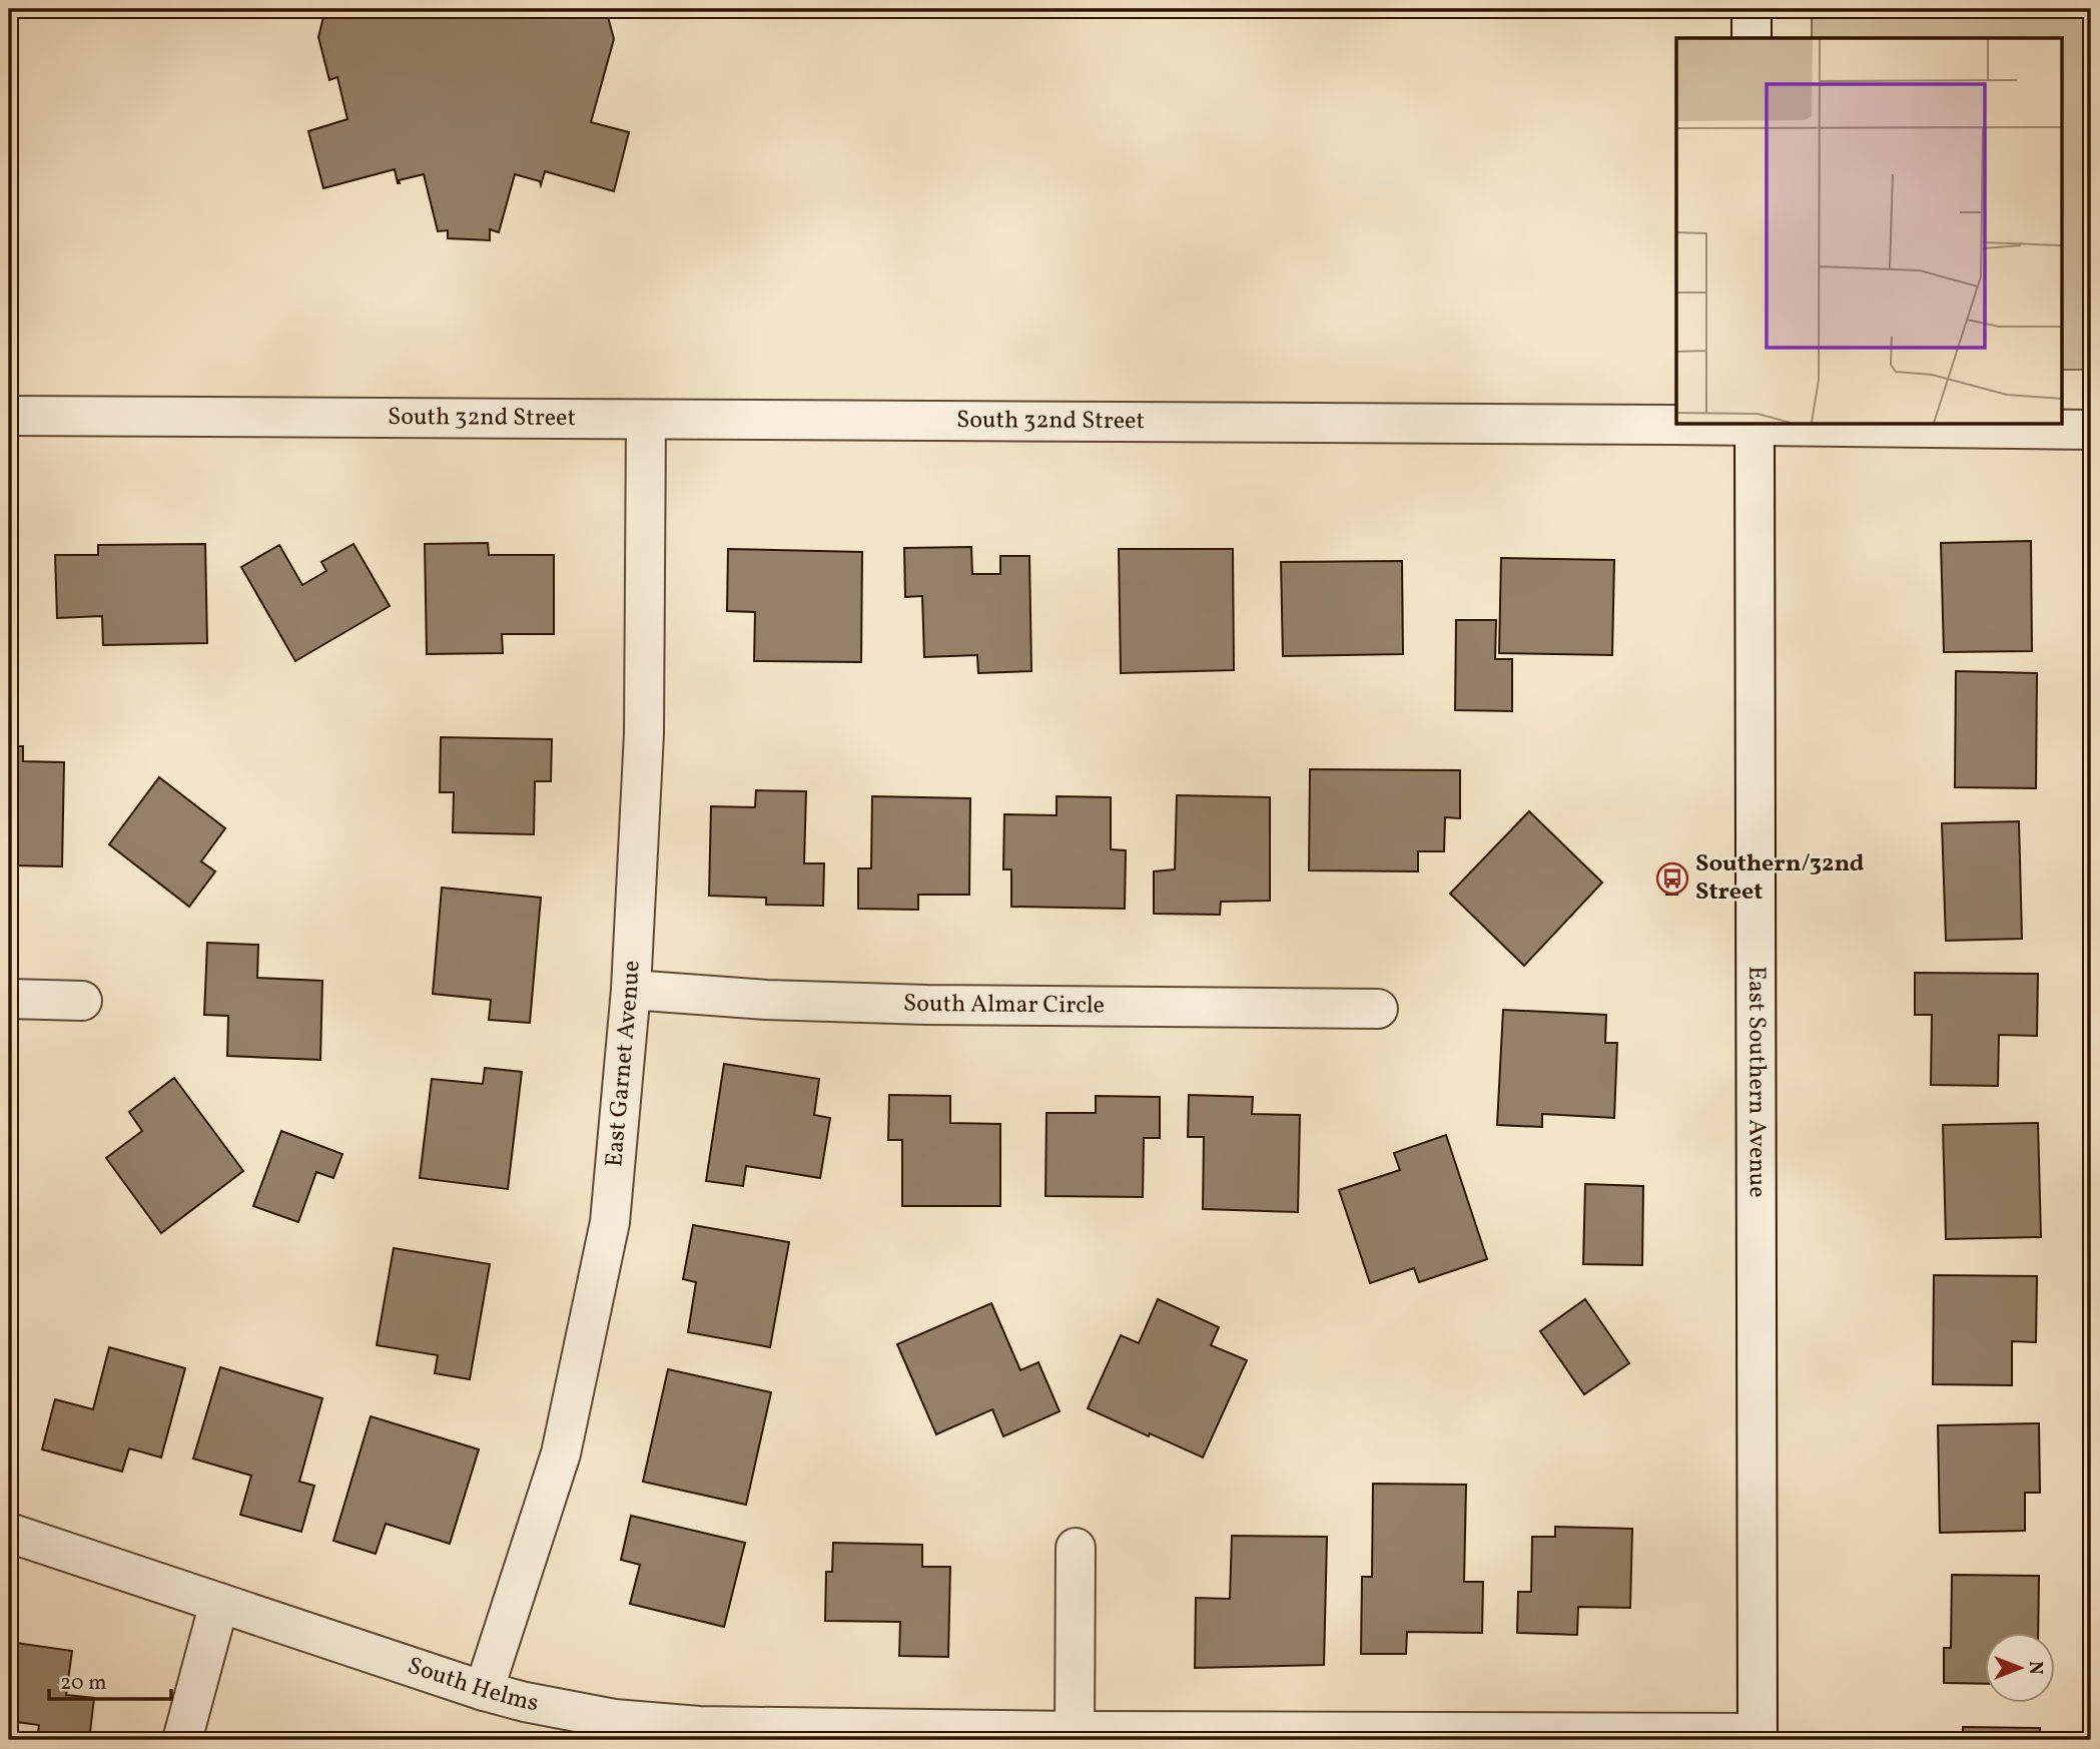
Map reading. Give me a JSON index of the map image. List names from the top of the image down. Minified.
{"streets":{"street":["South 32nd Street","South Almar Circle","East Garnet Avenue","East Southern Avenue","South Helms"]},"crossings":[["South 32nd Street","East Garnet Avenue"],["South 32nd Street","East Southern Avenue"],["South Almar Circle","East Garnet Avenue"],["East Garnet Avenue","South Helms"],["East Southern Avenue","South Helms"]],"places":{"bus stop":["Southern/32nd Street"]},"scale_bar":"20 m","north":"right"}
